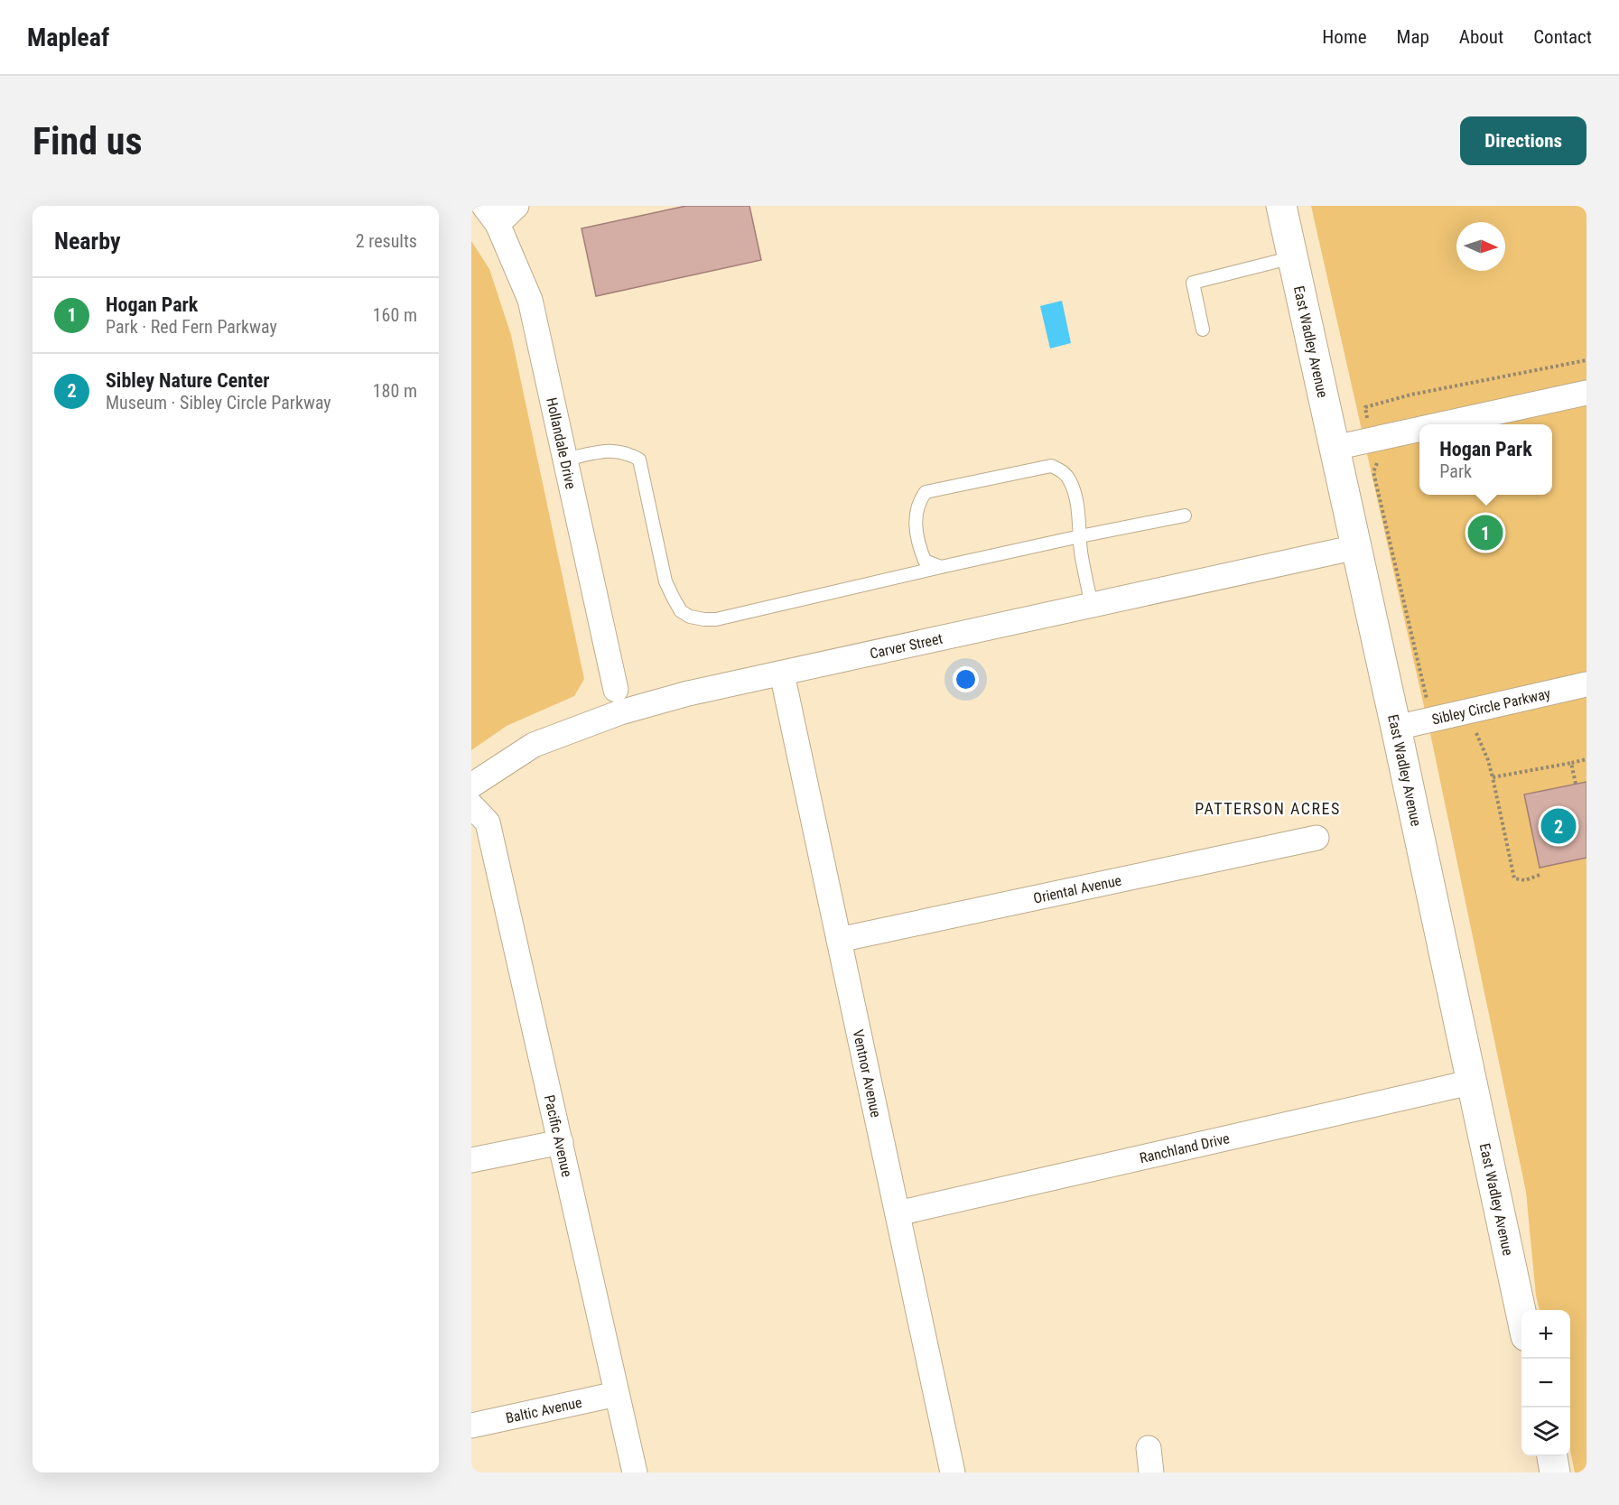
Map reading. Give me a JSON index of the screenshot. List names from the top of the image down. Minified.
{"streets":{"main road":["East Wadley Avenue"],"street":["Hollandale Drive","Carver Street","Sibley Circle Parkway","Oriental Avenue","Ventnor Avenue","Pacific Avenue","Ranchland Drive","Baltic Avenue"]},"crossings":[["East Wadley Avenue","Carver Street"],["East Wadley Avenue","Sibley Circle Parkway"],["East Wadley Avenue","Ranchland Drive"],["Carver Street","Ventnor Avenue"],["Oriental Avenue","Ventnor Avenue"],["Ventnor Avenue","Ranchland Drive"],["Pacific Avenue","Baltic Avenue"]],"districts":["PATTERSON ACRES"],"north":"right","page":{"header":"Mapleaf","nav":["Home","Map","About","Contact"],"buttons":"Directions","title":"Find us","heading":["Nearby","2 results"],"list":[{"mark":"1","name":"Hogan Park","note":"Park · Red Fern Parkway","value":"160 m"},{"mark":"2","name":"Sibley Nature Center","note":"Museum · Sibley Circle Parkway","value":"180 m"}],"popup":["Hogan Park","Park"],"pins":["1","2"],"map_buttons":["+","−"]}}
